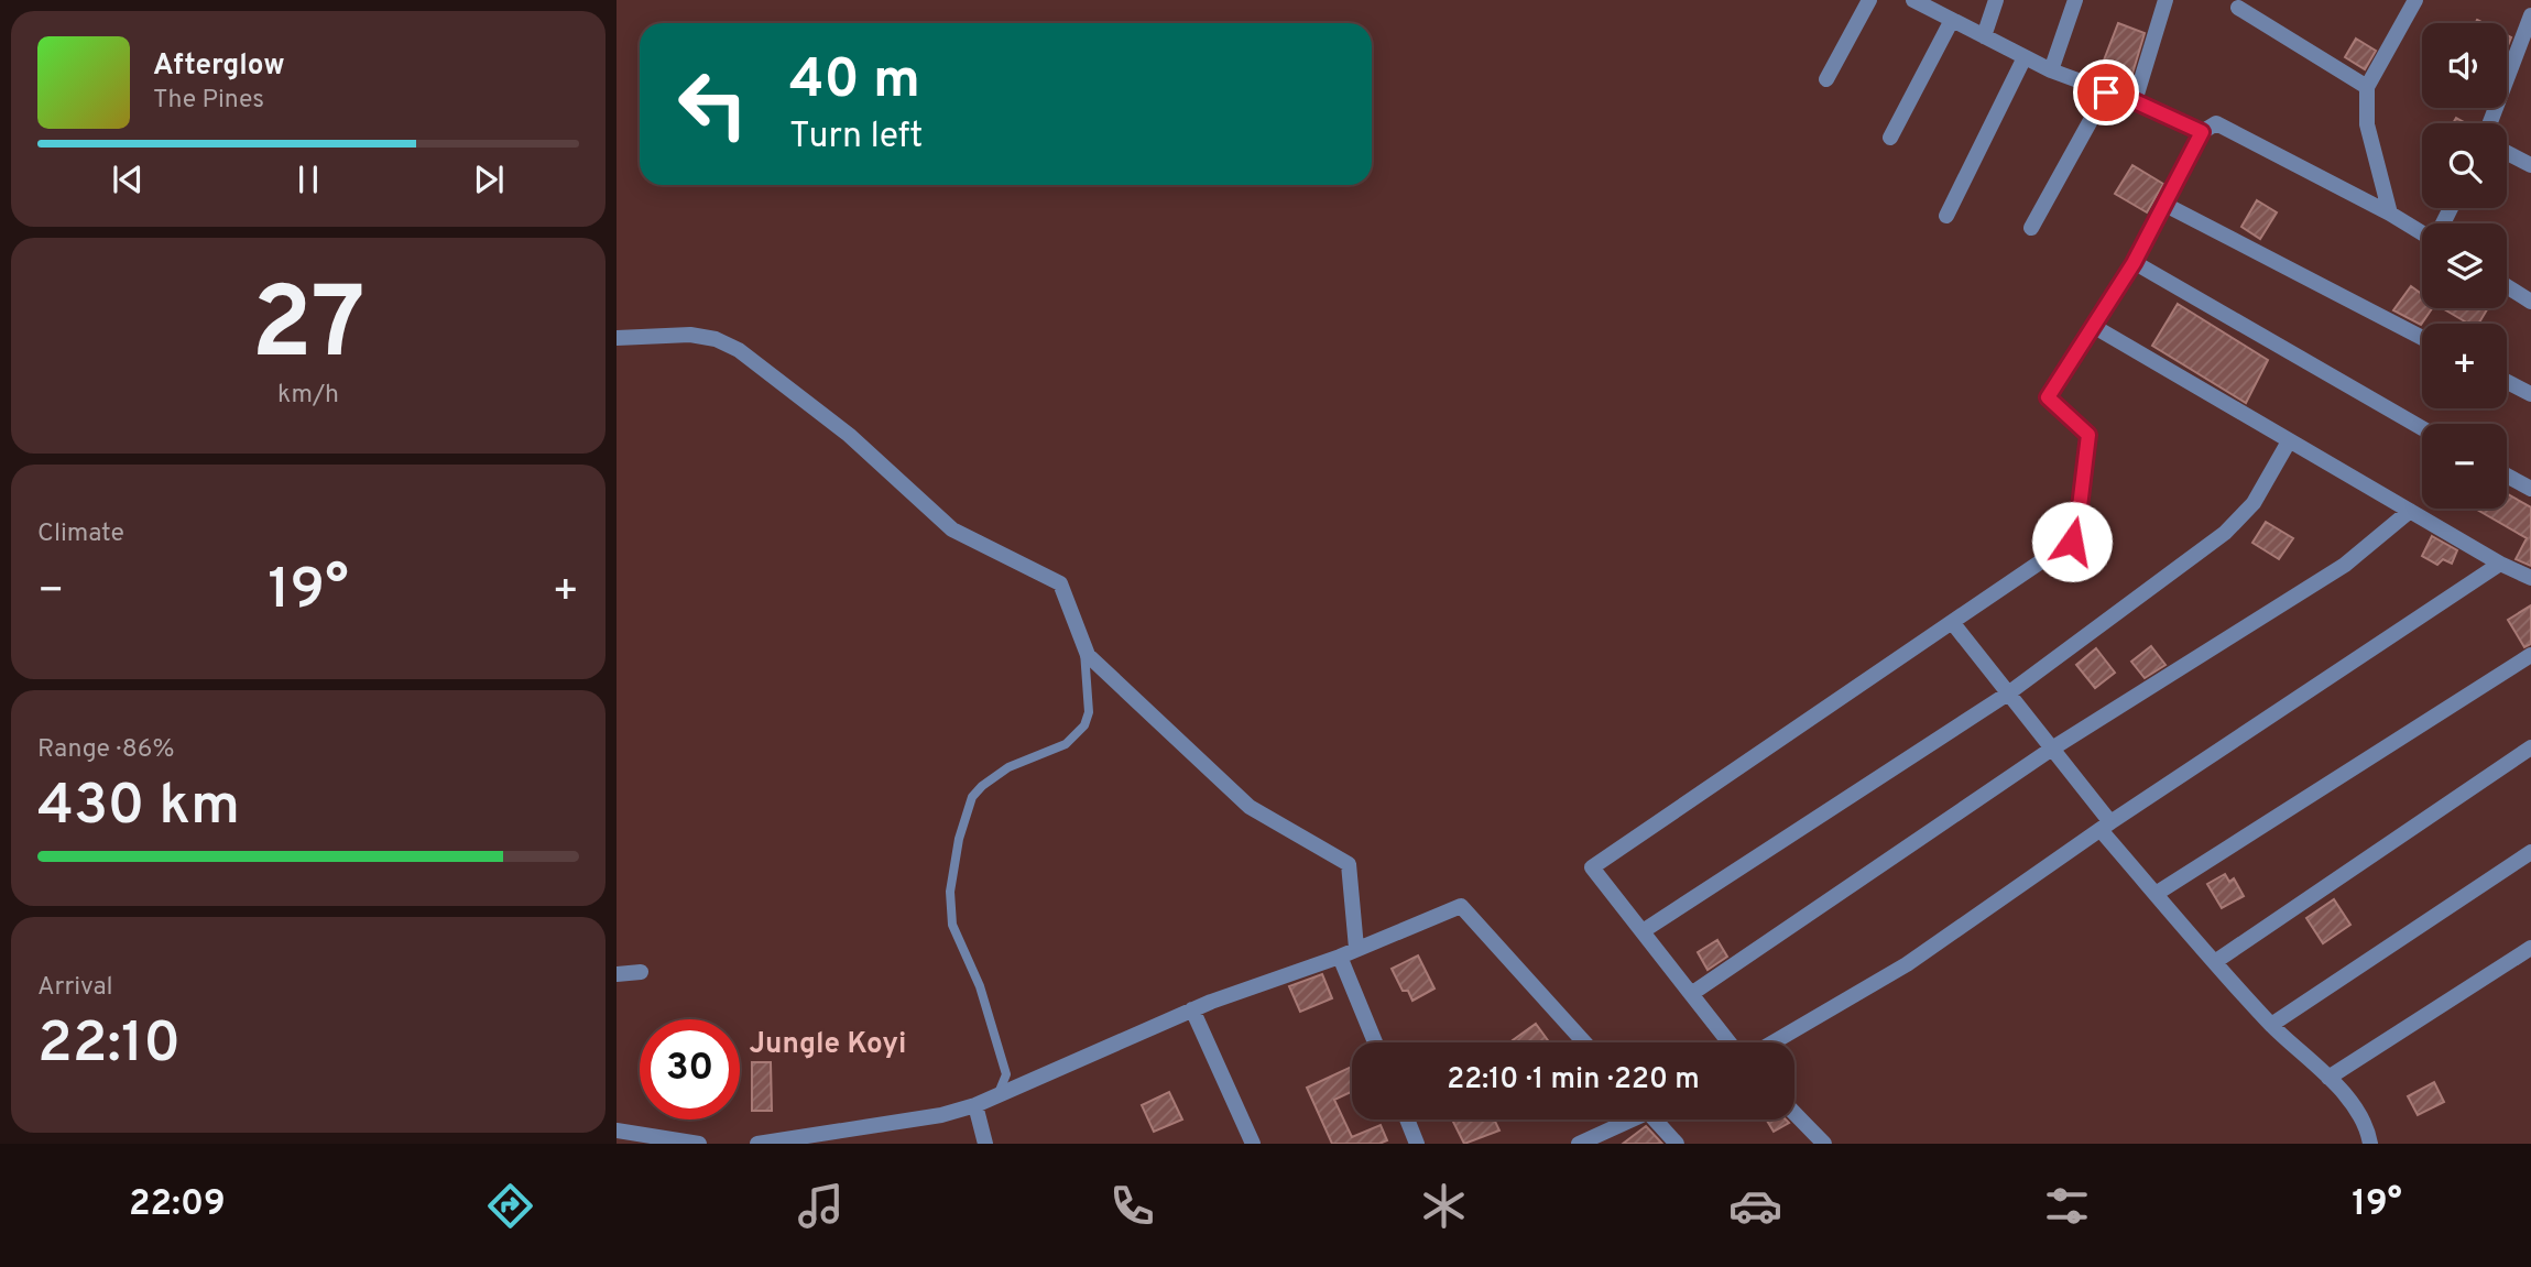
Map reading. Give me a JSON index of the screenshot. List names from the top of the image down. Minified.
{"districts":["Jungle Koyi"],"page":{"map_buttons":["+","−"],"turn":["40 m","Turn left"],"song":["Afterglow","The Pines"],"tile":[["27","km/h"],"Climate",["Range · 86%","430 km"],["Arrival","22:10"]],"heat":["−","19°","+"],"limit":"30","trip":"22:10 · 1 min · 220 m","tabs":["22:09","19°"]}}
